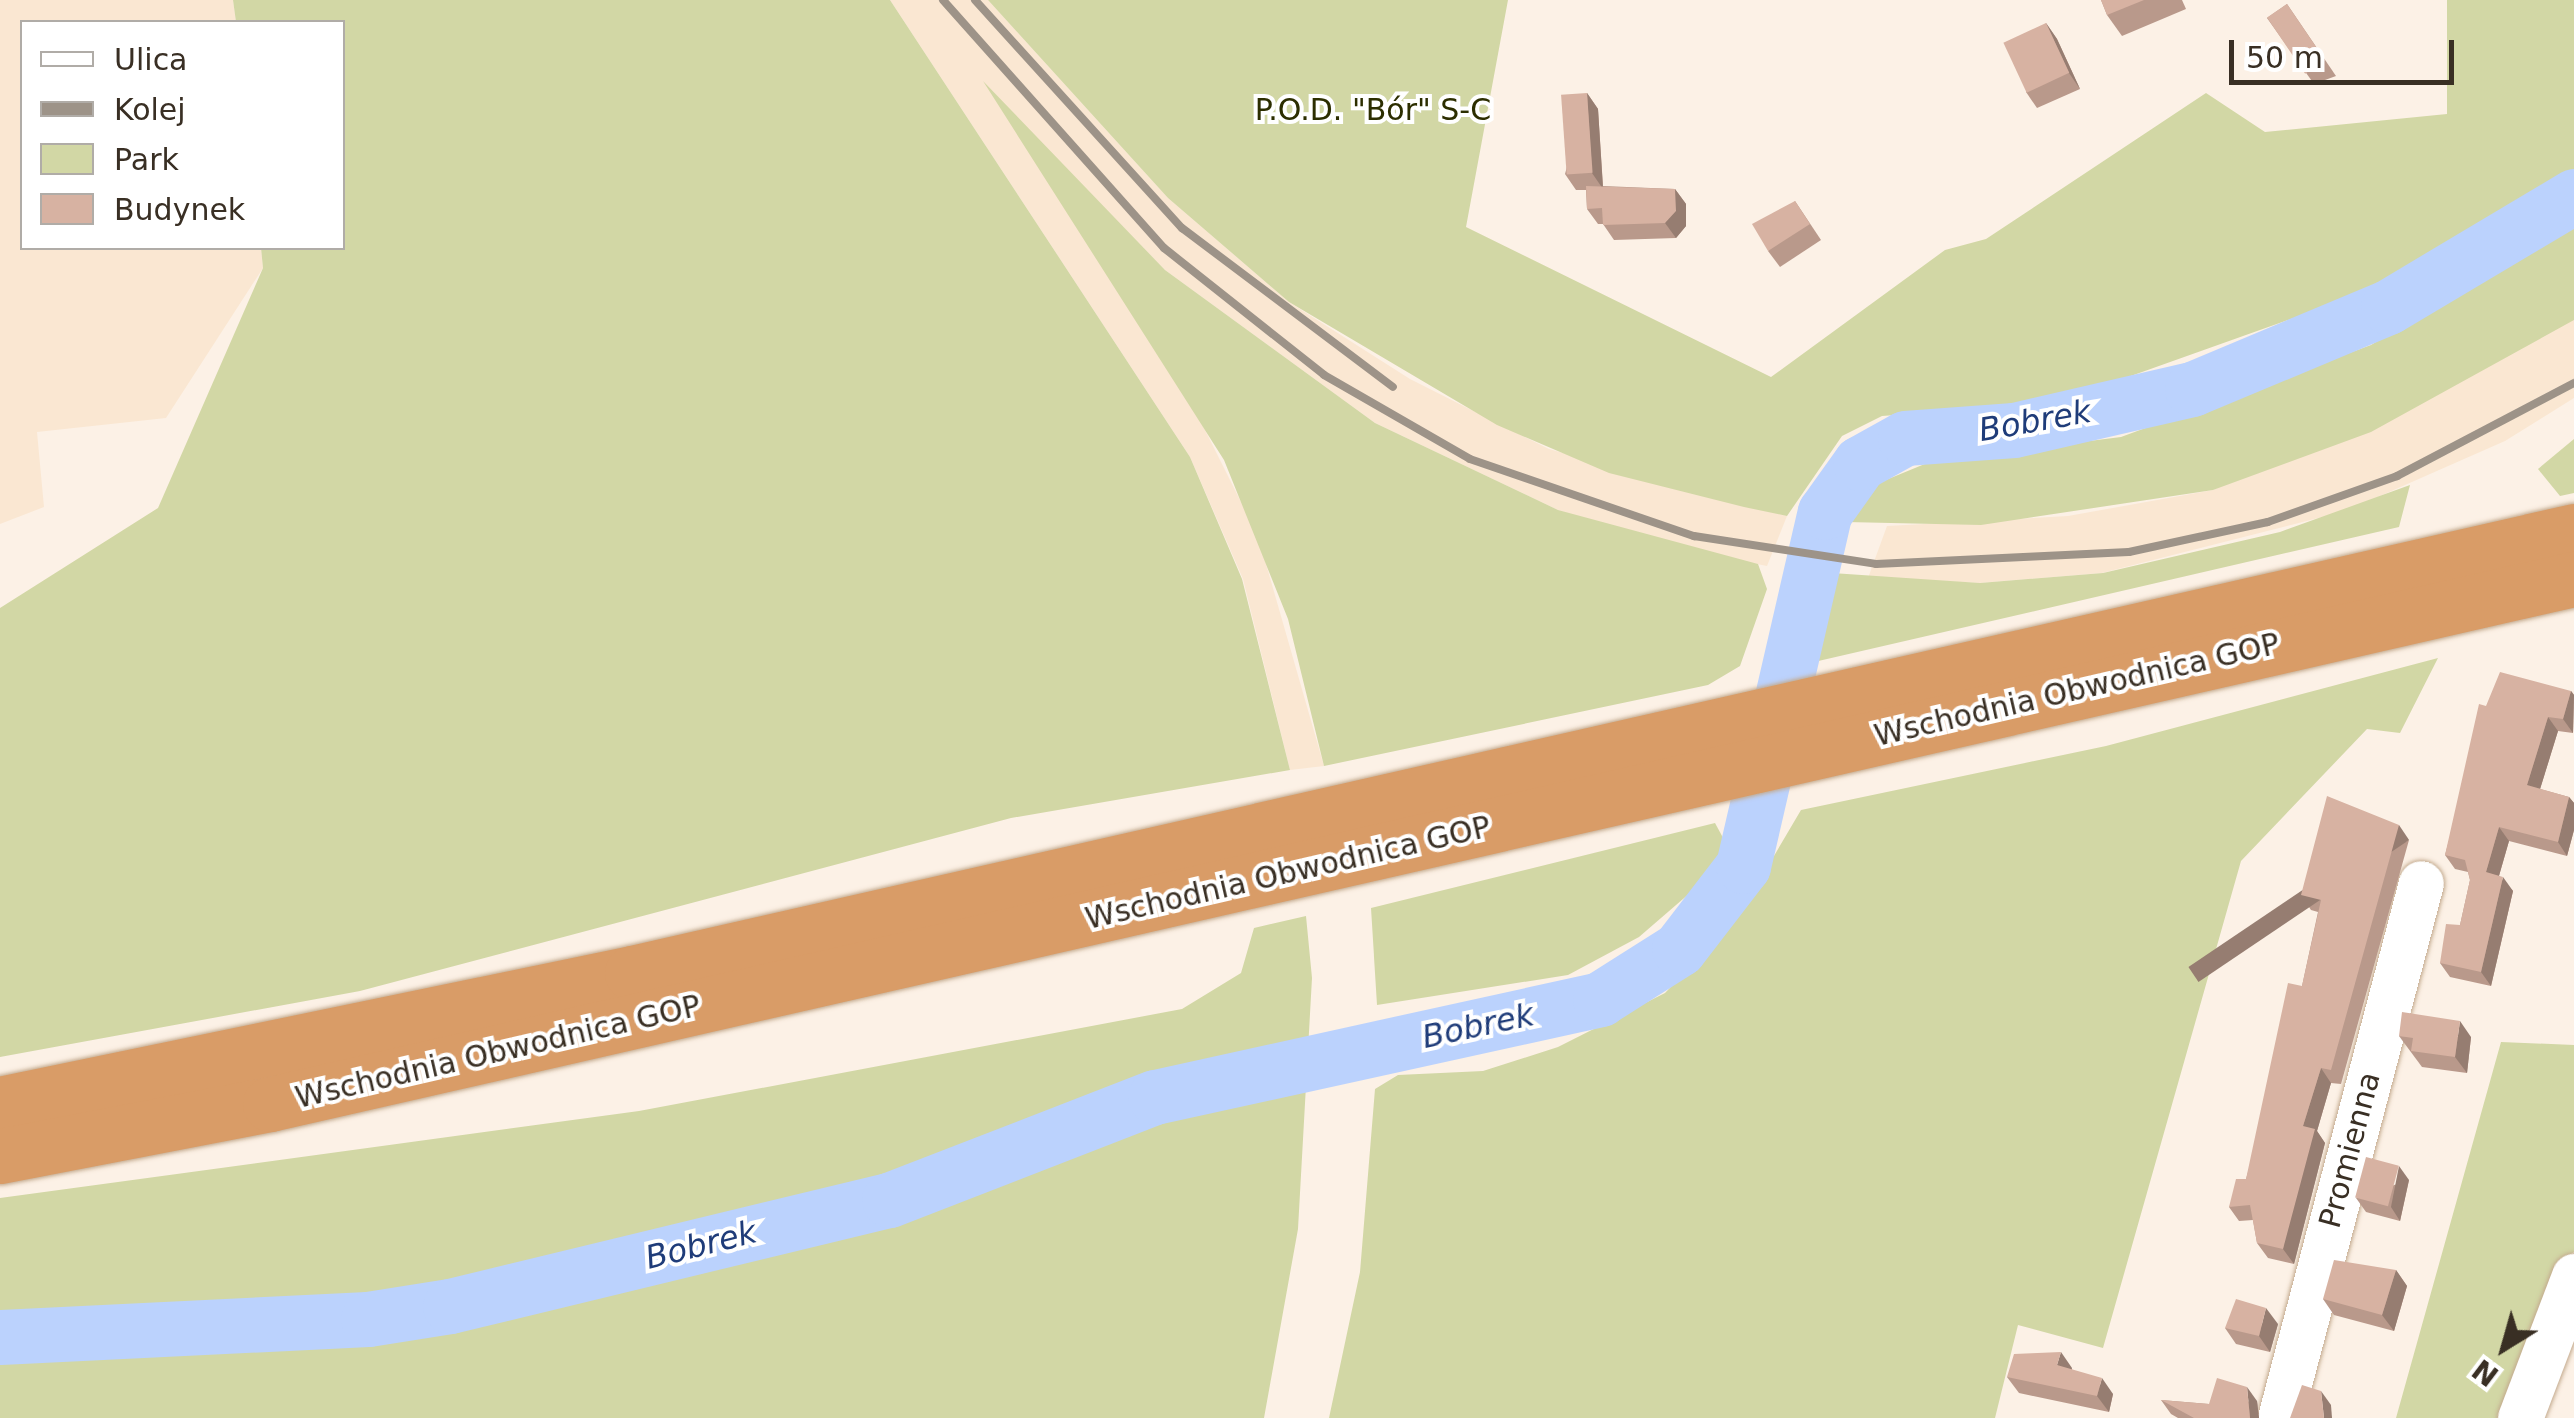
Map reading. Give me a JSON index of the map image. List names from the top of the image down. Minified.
{"streets":{"highway":["Wschodnia Obwodnica GOP"],"street":["Promienna"]},"water":["Bobrek"],"parks":["P.O.D. \"Bór\" S-C"],"legend":["Ulica","Kolej","Park","Budynek"],"scale_bar":"50 m","north":"bottom left"}
